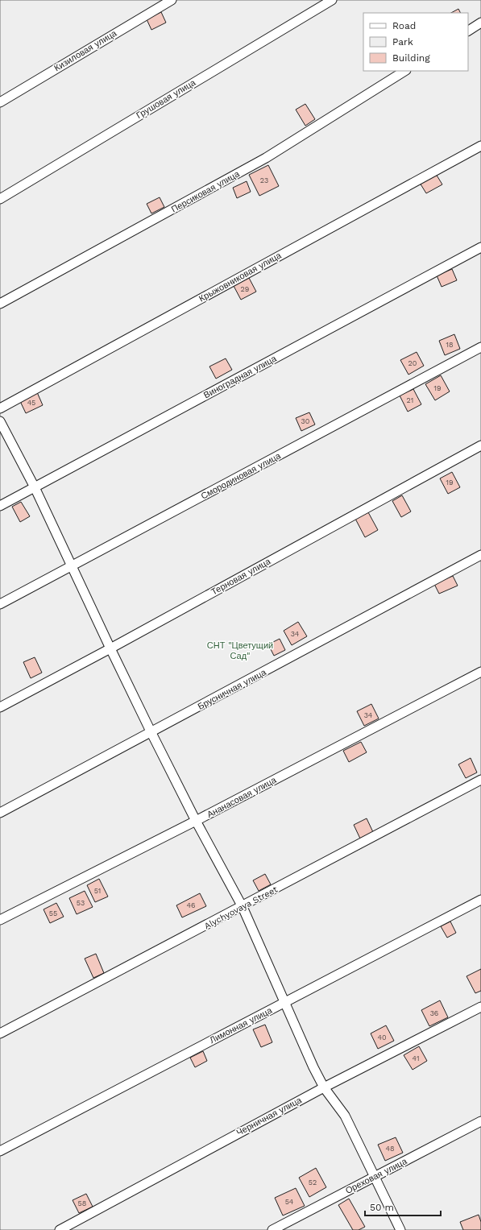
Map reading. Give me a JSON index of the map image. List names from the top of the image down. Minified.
{"streets":{"street":["Кизиловая улица","Грушовая улица","Персиковая улица","Крыжовниковая улица","Виноградная улица","Смородиновая улица","Терновая улица","Брусничная улица","Ананасовая улица","Alychyovaya Street","Лимонная улица","Черничная улица","Ореховая улица"]},"parks":["СНТ \"Цветущий Сад\""],"house_numbers":["23","29","18","20","19","21","45","30","19","34","34","51","53","46","55","36","40","41","48","52","54","58"],"legend":["Road","Park","Building"],"scale_bar":"50 m"}
